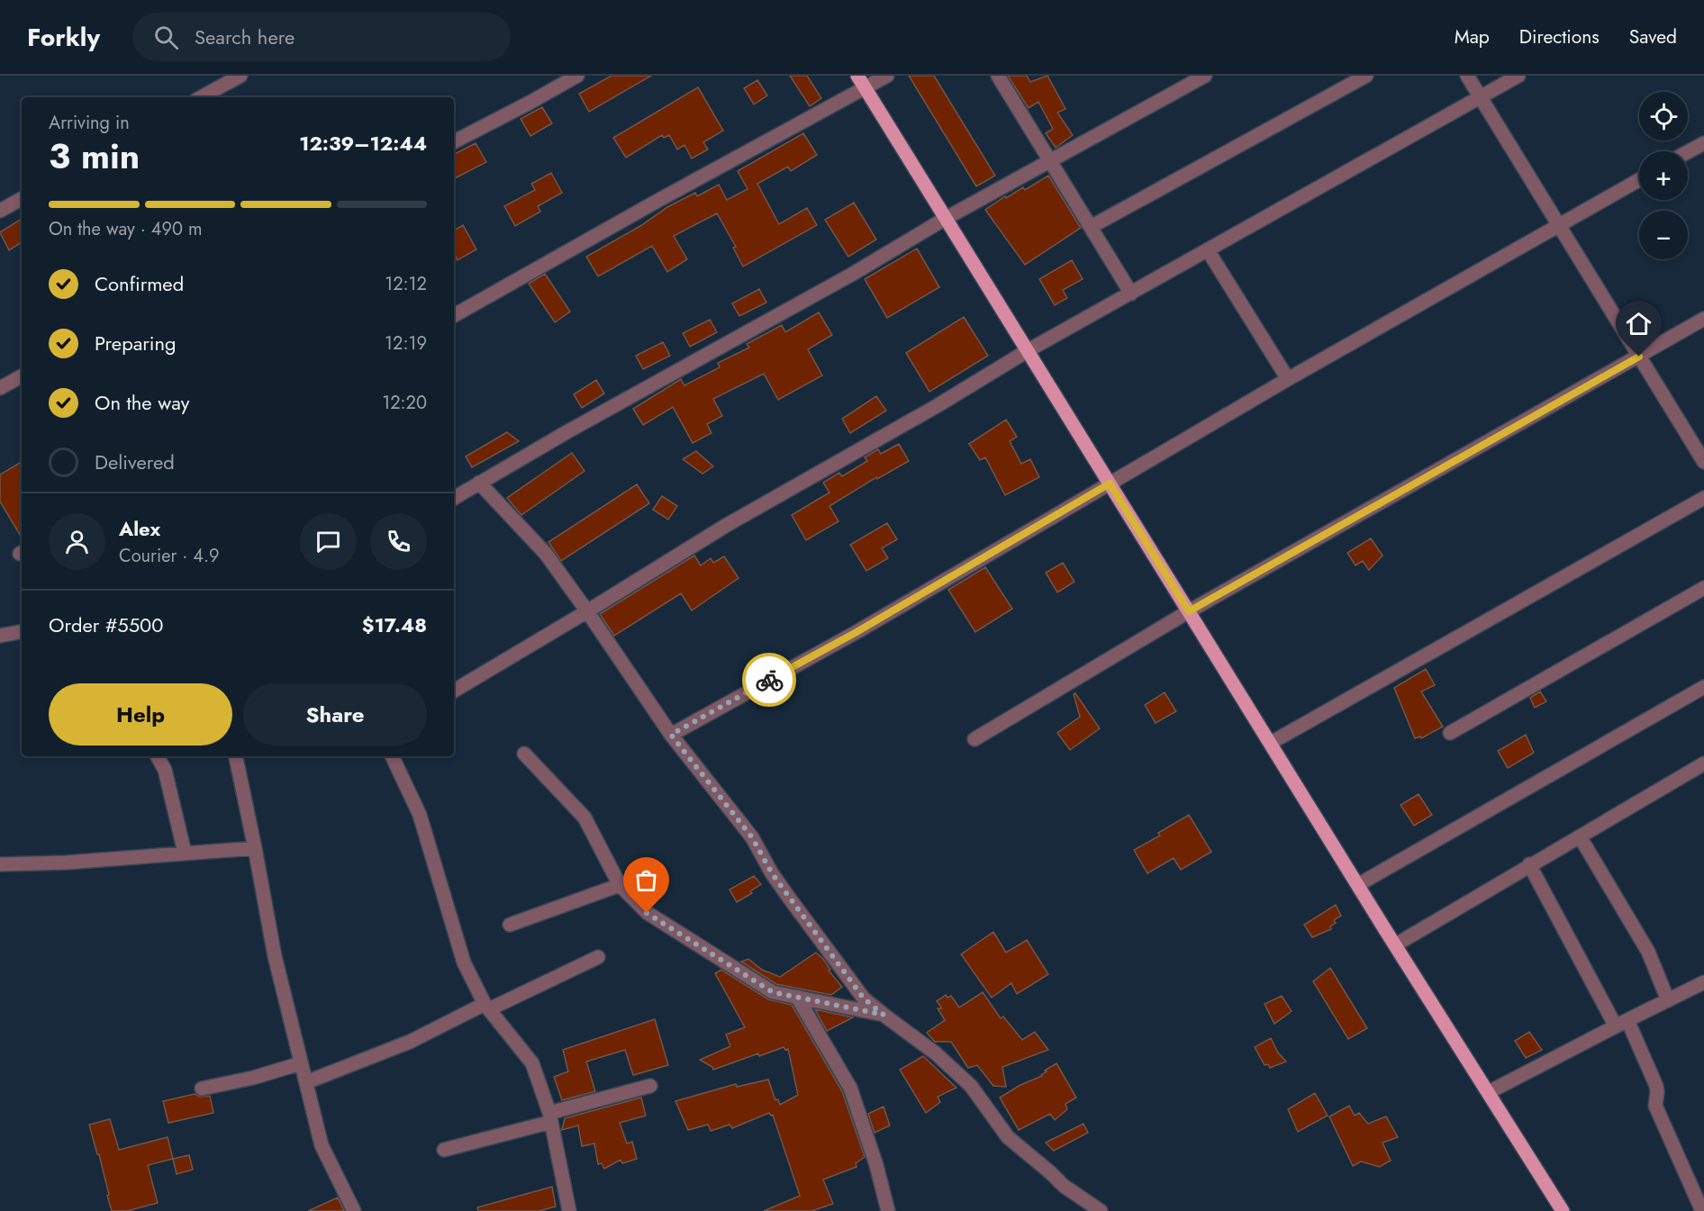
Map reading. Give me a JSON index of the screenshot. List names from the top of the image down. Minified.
{"page":{"header":"Forkly","search":"Search here","nav":["Map","Directions","Saved"],"map_buttons":["+","−"],"heading":["3 min","Arriving in","12:39–12:44"],"panel":["Alex","Courier · 4.9","Order #5500","$17.48"],"bar":"On the way · 490 m","list":[["Confirmed","12:12"],["Preparing","12:19"],["On the way","12:20"],"Delivered"],"buttons":["Help","Share"]}}
